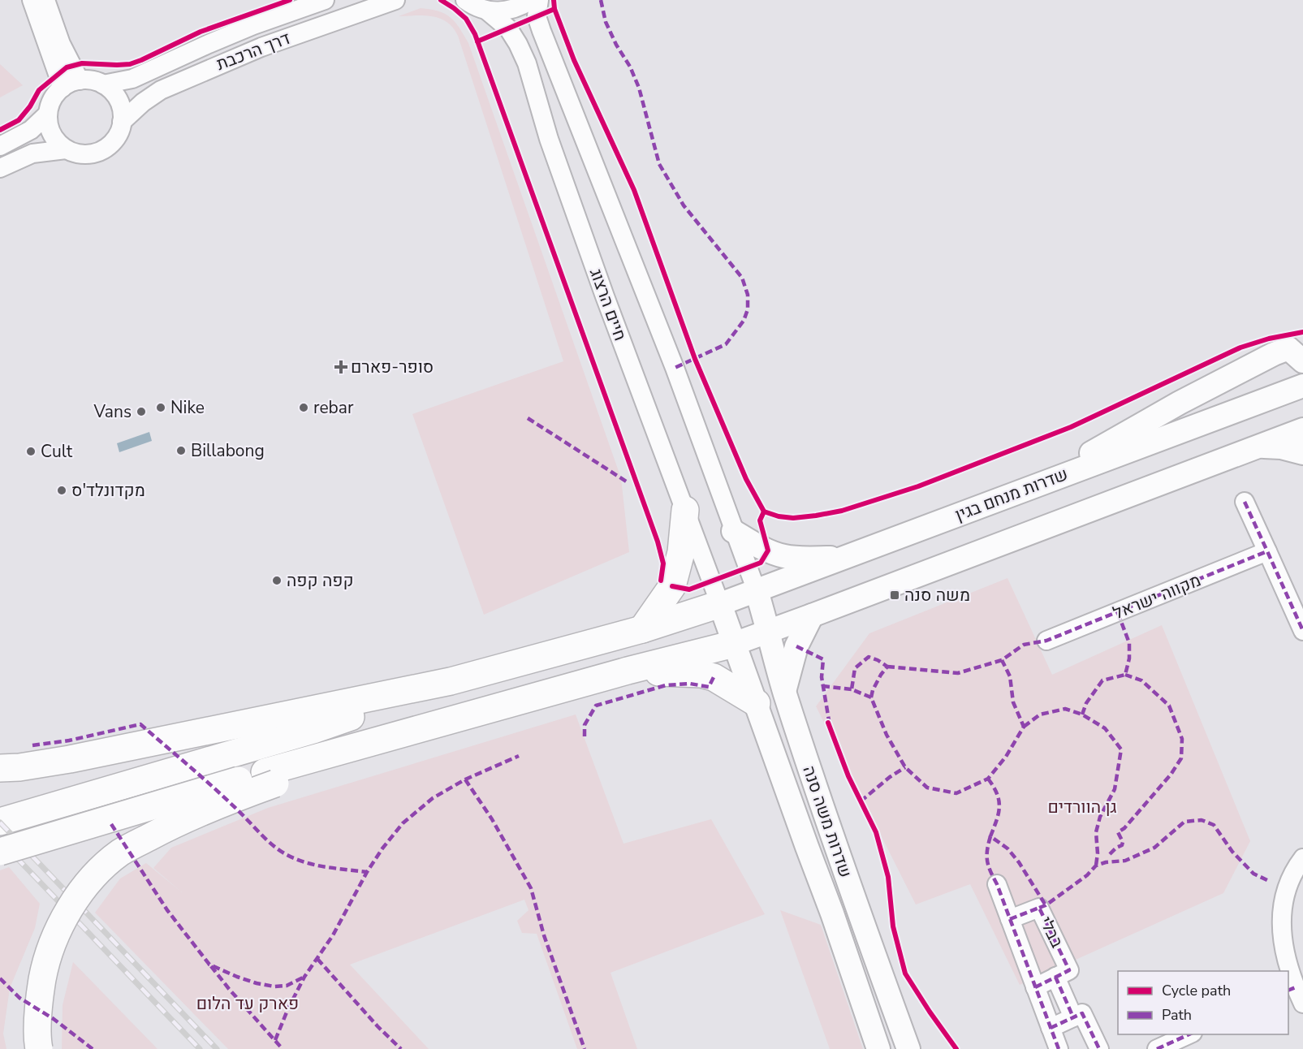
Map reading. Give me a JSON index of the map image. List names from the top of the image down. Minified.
{"streets":{"main road":["שדרות מנחם בגין","שדרות משה סנה"],"street":["דרך הרכבת","חיים הרצוג","מקווה ישראל","בבלי"]},"crossings":[["חיים הרצוג","שדרות מנחם בגין"],["חיים הרצוג","שדרות משה סנה"],["שדרות מנחם בגין","שדרות משה סנה"]],"parks":["גן הוורדים","פארק עד הלום"],"places":{"health":["סופר-פארם"],"other":["Nike","rebar","Vans","Billabong","Cult","מקדונלד'ס","קפה קפה"],"transit":["משה סנה"]},"legend":["Cycle path","Path"]}
